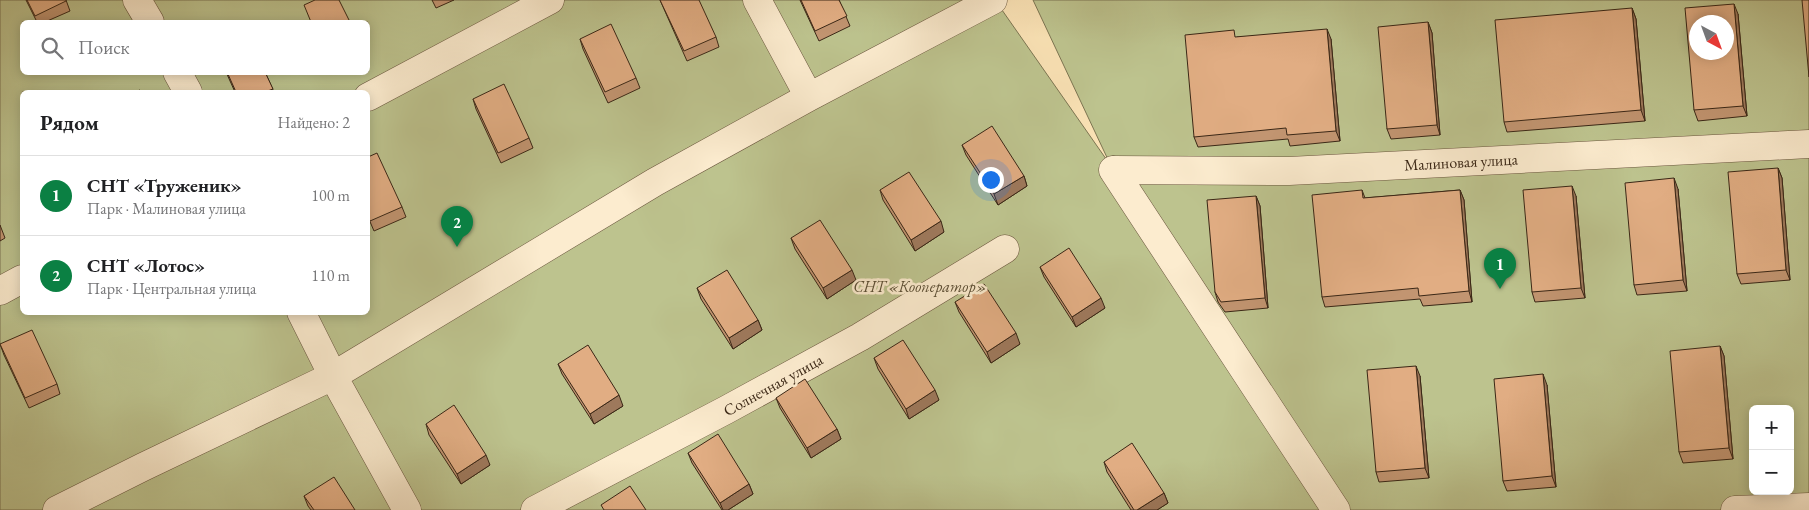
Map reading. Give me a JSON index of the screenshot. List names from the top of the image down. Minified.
{"streets":{"street":["Малиновая улица","Солнечная улица"]},"parks":["СНТ «Кооператор»"],"north":"bottom right","page":{"search":"Поиск","heading":["Рядом","Найдено: 2"],"list":[{"mark":"1","name":"СНТ «Труженик»","note":"Парк · Малиновая улица","value":"100 m"},{"mark":"2","name":"СНТ «Лотос»","note":"Парк · Центральная улица","value":"110 m"}],"pins":["2","1"],"map_buttons":["+","−"]}}
